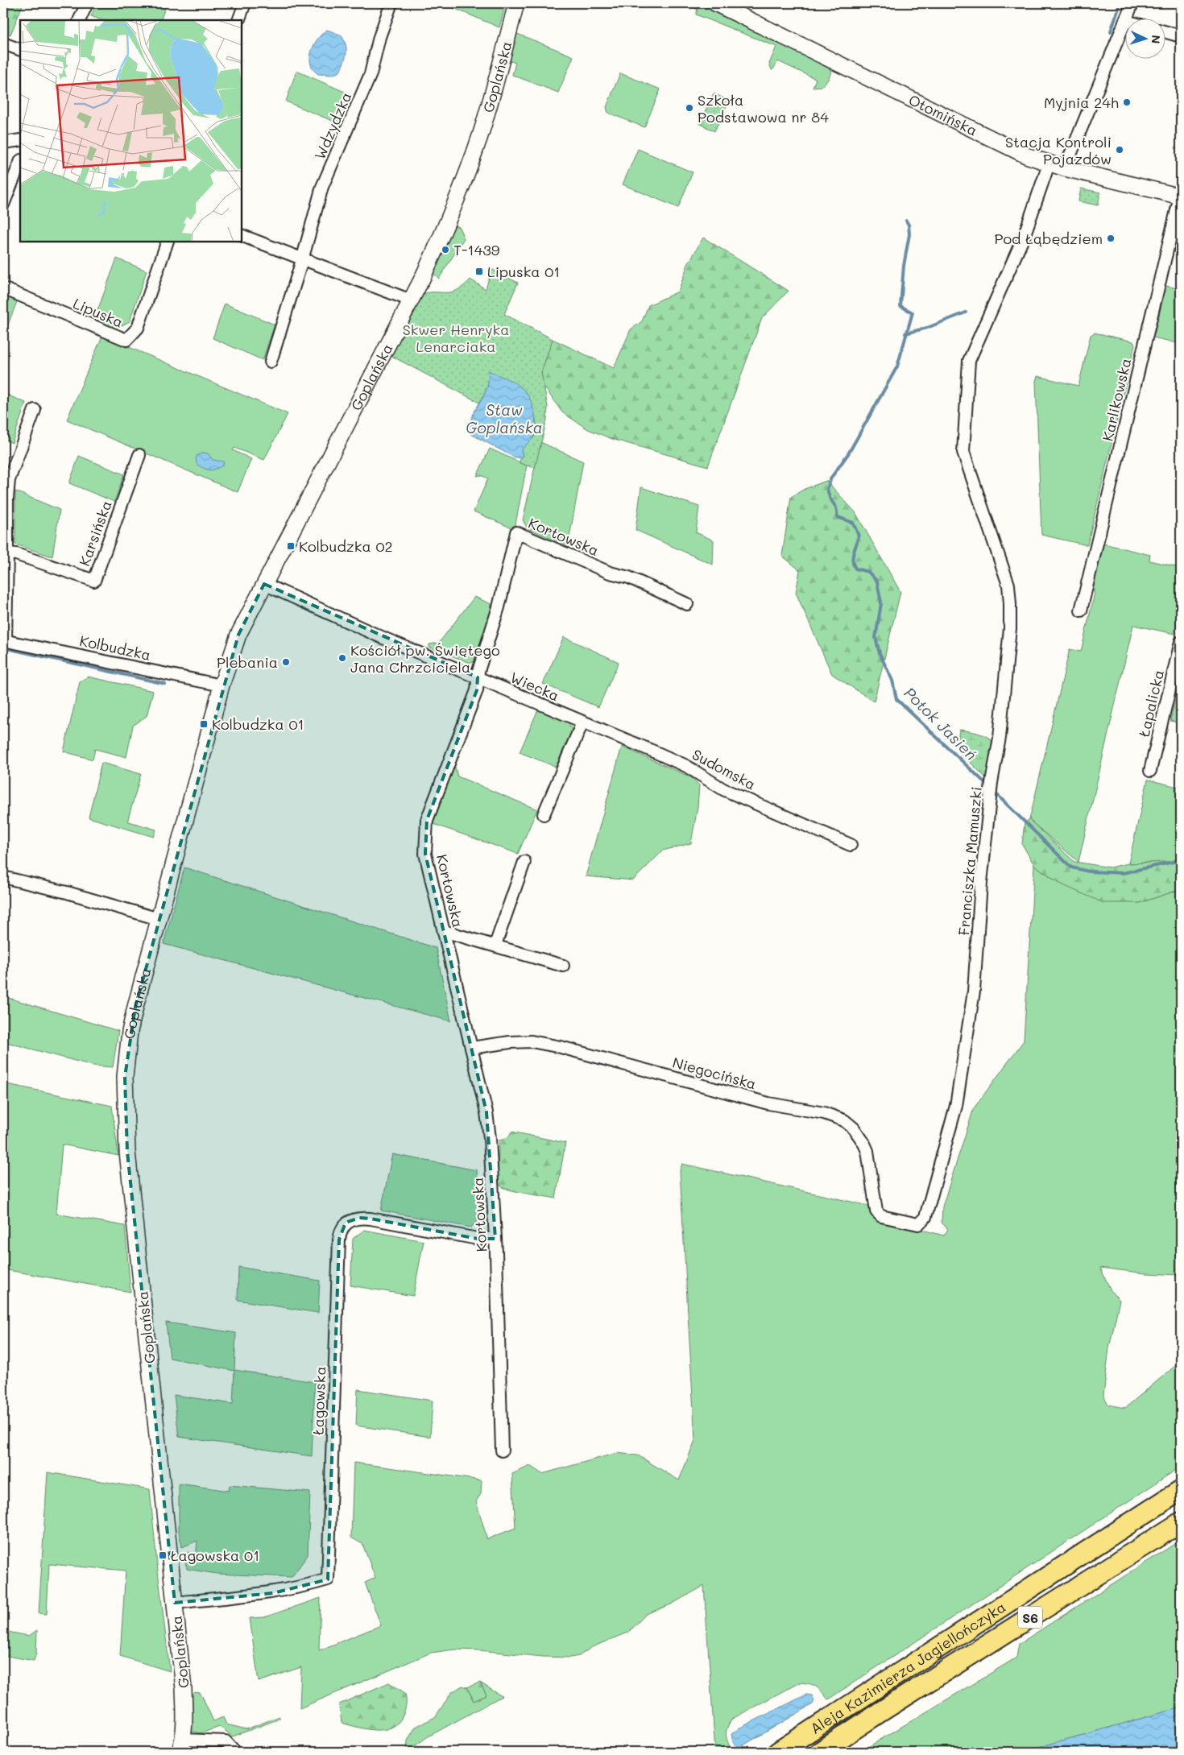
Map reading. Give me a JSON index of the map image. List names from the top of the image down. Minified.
{"streets":{"highway":["S6","Aleja Kazimierza Jagiellończyka"],"street":["Goplańska","Otomińska","Wdzydzka","Lipuska","Karlikowska","Karsińska","Kortowska","Kolbudzka","Wiecka","Łapalicka","Sudomska","Franciszka Mamuszki","Niegocińska","Łagowska"]},"crossings":[["Goplańska","Kolbudzka"],["Goplańska","Wiecka"],["Goplańska","Łagowska"],["Otomińska","Karlikowska"],["Otomińska","Franciszka Mamuszki"],["Kortowska","Wiecka"],["Kortowska","Niegocińska"],["Kortowska","Łagowska"],["Wiecka","Sudomska"],["Franciszka Mamuszki","Niegocińska"]],"water":["Staw Goplańska","Potok Jasień"],"parks":["Skwer Henryka Lenarciaka"],"places":{"other":["Myjnia 24h","Szkoła Podstawowa nr 84","Stacja Kontroli Pojazdów","Pod Łąbędziem","T-1439","Kościół pw. Świętego Jana Chrzciciela","Plebania"],"transit":["Lipuska 01","Kolbudzka 02","Kolbudzka 01","Łagowska 01"]},"north":"right"}
